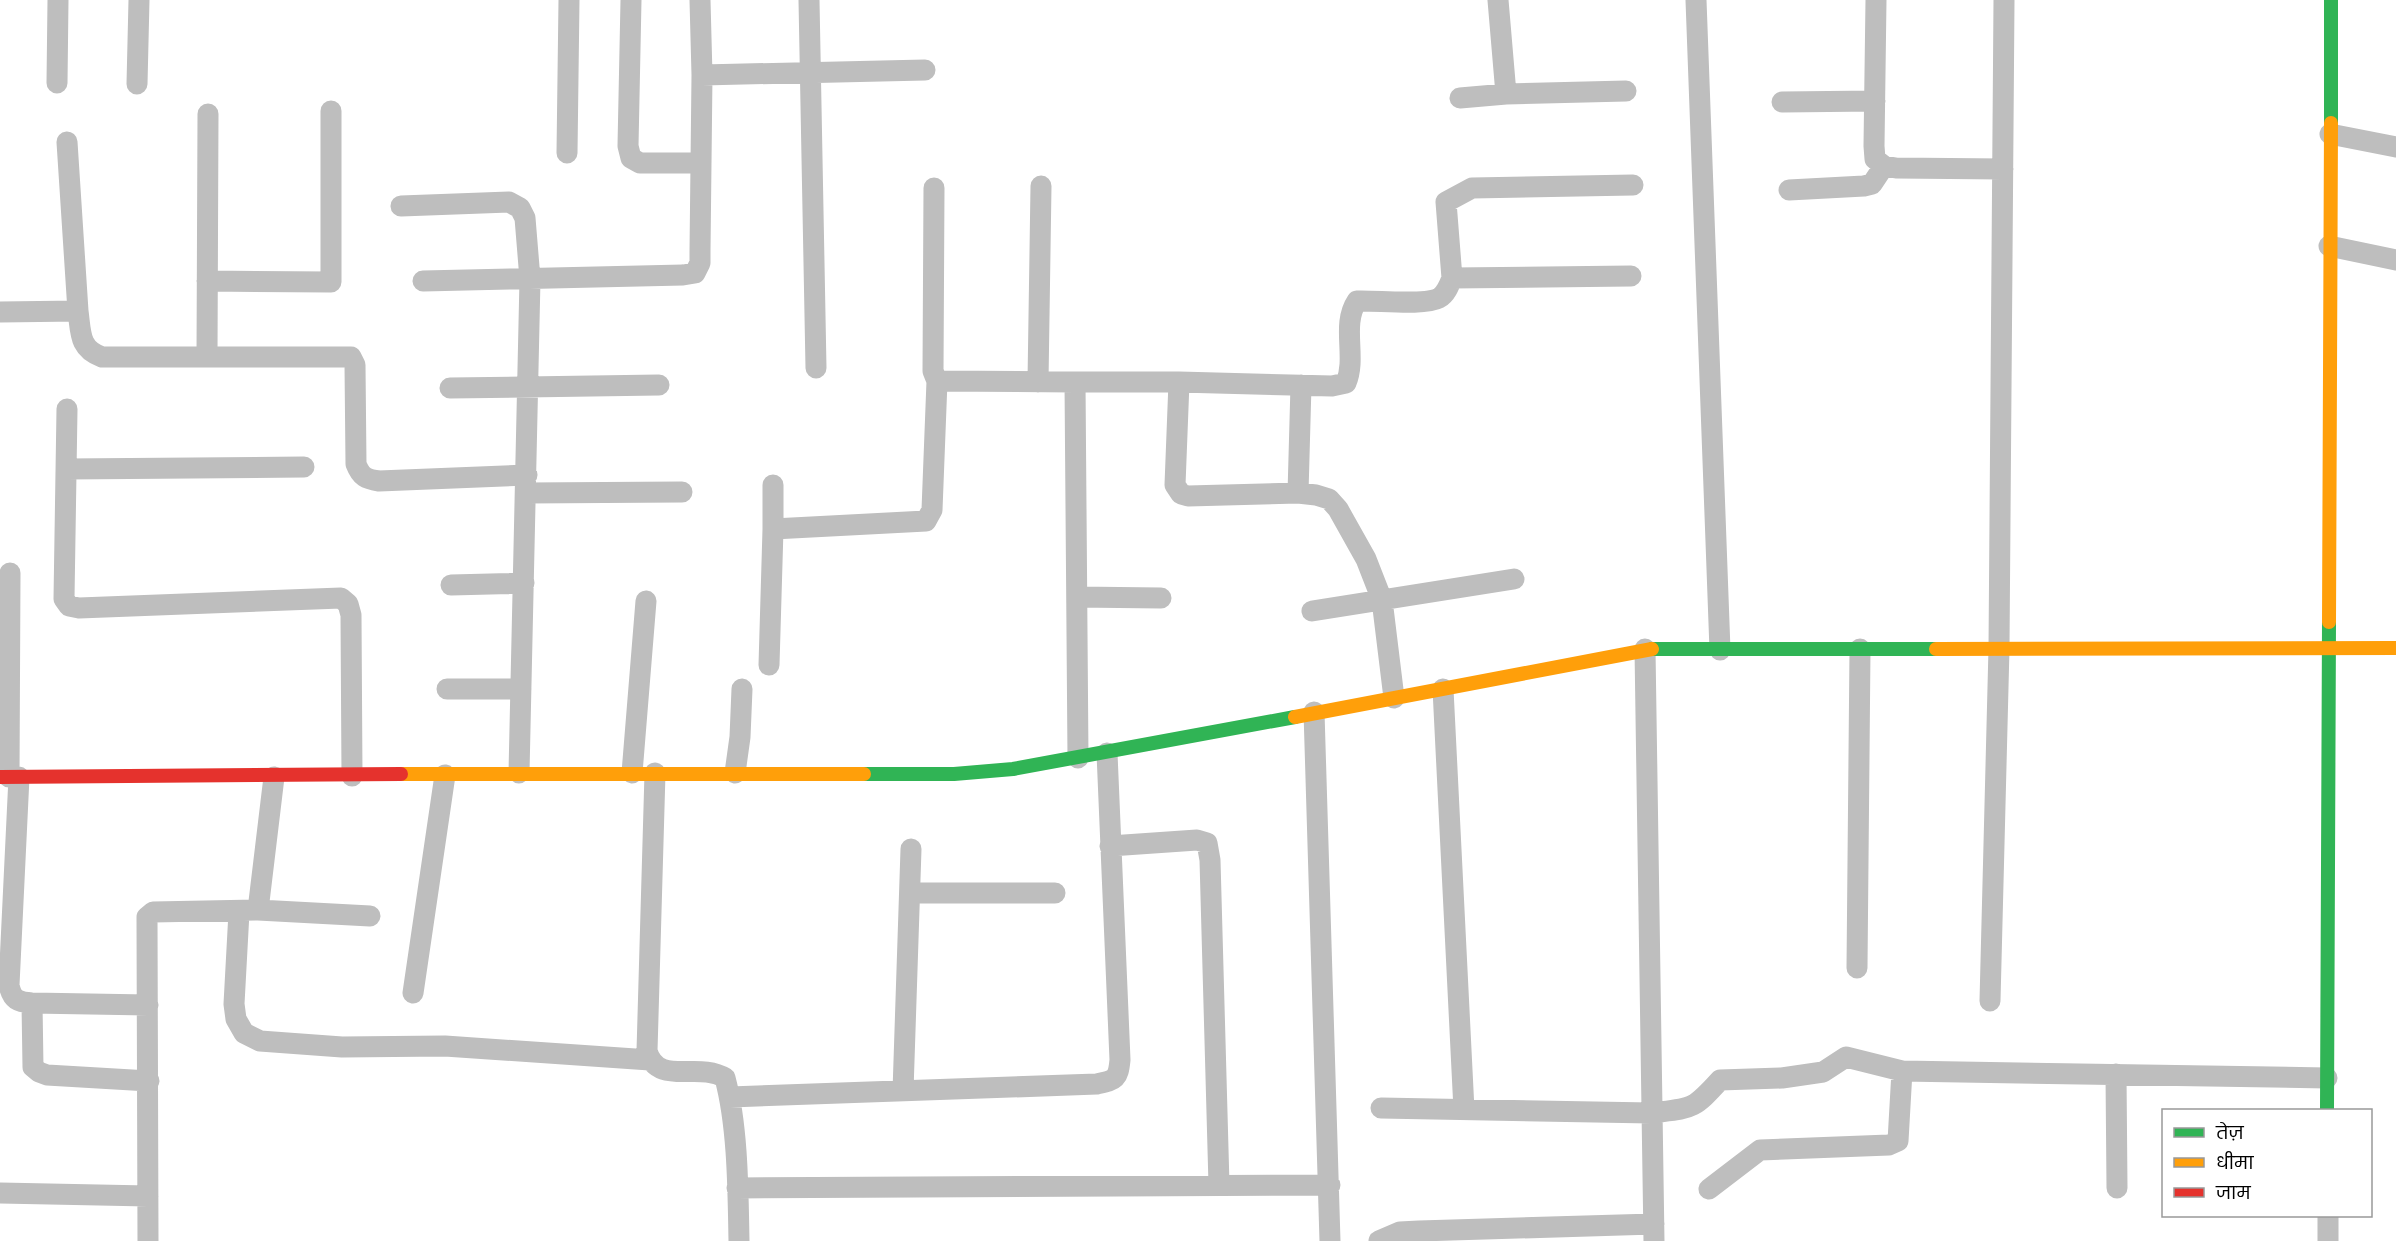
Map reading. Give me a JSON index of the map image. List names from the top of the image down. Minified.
{"legend":["तेज़","धीमा","जाम"]}
